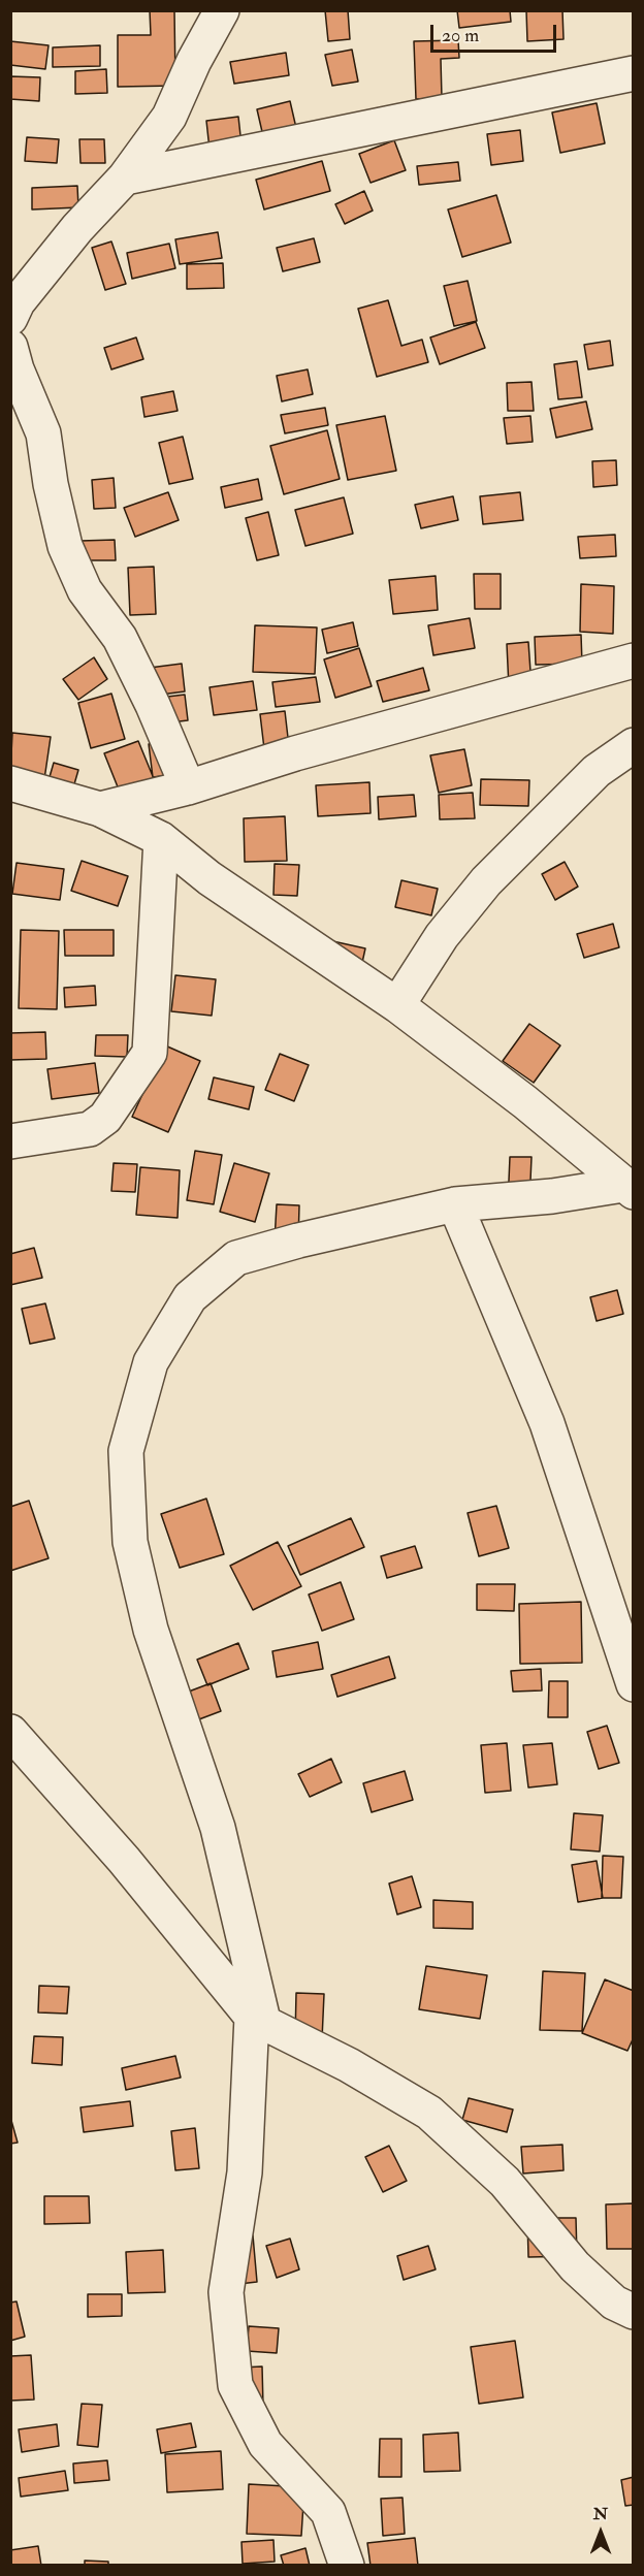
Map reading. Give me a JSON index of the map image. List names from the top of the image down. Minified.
{"scale_bar":"20 m","north":"top"}
